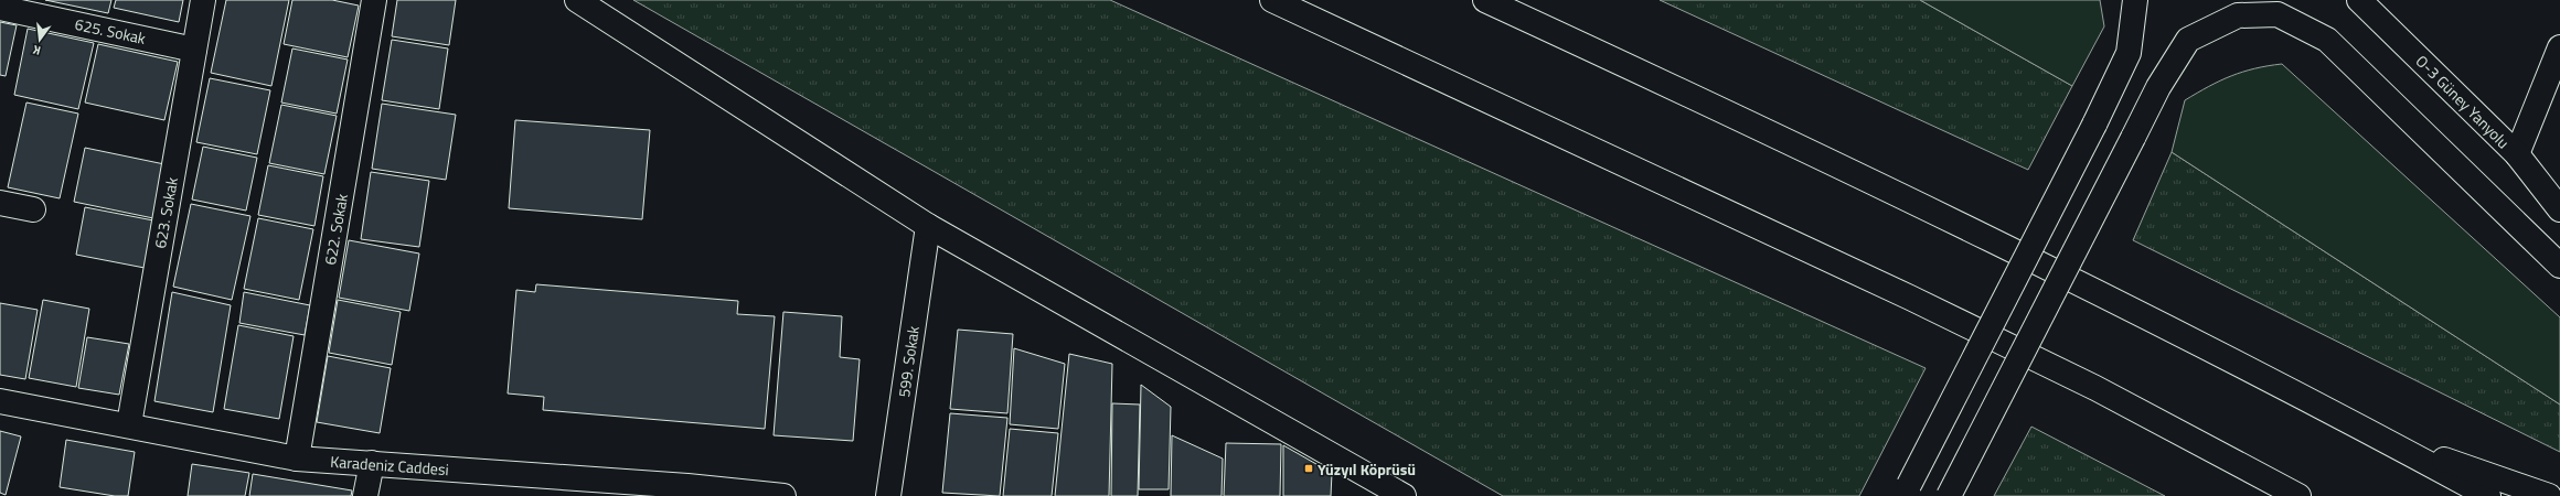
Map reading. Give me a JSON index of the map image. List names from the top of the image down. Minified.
{"streets":{"main road":["625. Sokak","O-3 Güney Yanyolu","623. Sokak","622. Sokak","599. Sokak","Karadeniz Caddesi"]},"crossings":[["625. Sokak","623. Sokak"],["623. Sokak","Karadeniz Caddesi"],["622. Sokak","Karadeniz Caddesi"]],"places":{"transit":["Yüzyıl Köprüsü"]},"north":"bottom"}
